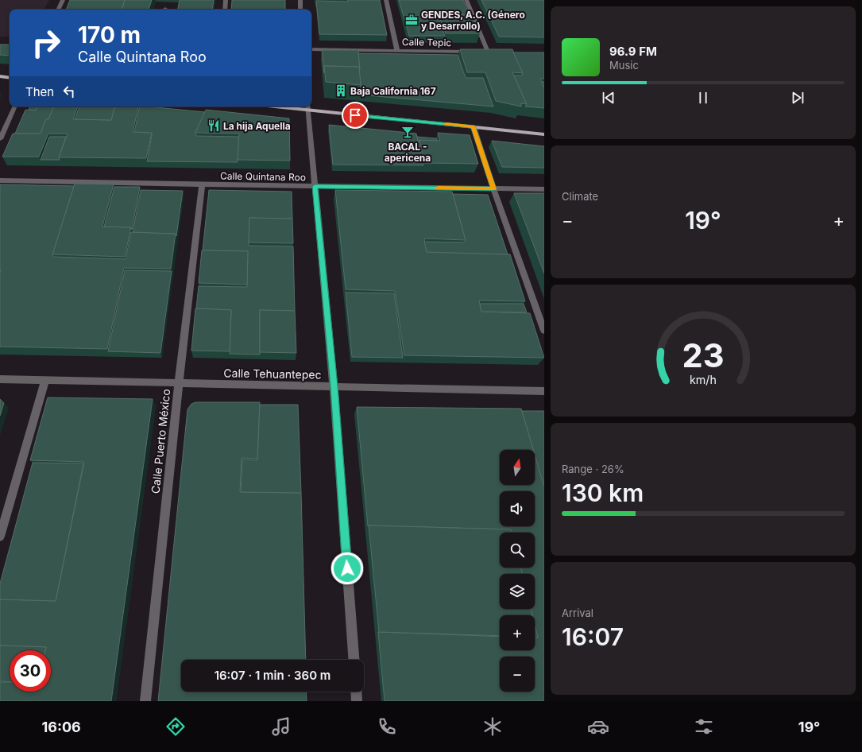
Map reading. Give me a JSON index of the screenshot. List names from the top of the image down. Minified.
{"streets":{"street":["Calle Tepic","Calle Quintana Roo","Calle Tehuantepec","Calle Puerto México"]},"crossings":[["Calle Quintana Roo","Calle Puerto México"],["Calle Tehuantepec","Calle Puerto México"]],"places":{"office":["GENDES, A.C. (Género y Desarrollo)"],"building":["Baja California 167"],"restaurant":["La hija Aquella"],"bar":["BACAL - apericena"]},"north":"top","page":{"turn":["170 m","Calle Quintana Roo"],"song":["96.9 FM","Music"],"then":"Then","tile":["Climate",["Range · 26%","130 km"],["Arrival","16:07"]],"heat":["−","19°","+"],"map_buttons":["+","−"],"limit":"30","trip":"16:07 · 1 min · 360 m","tabs":["16:06","19°"],"gauge":["23","km/h"]}}
